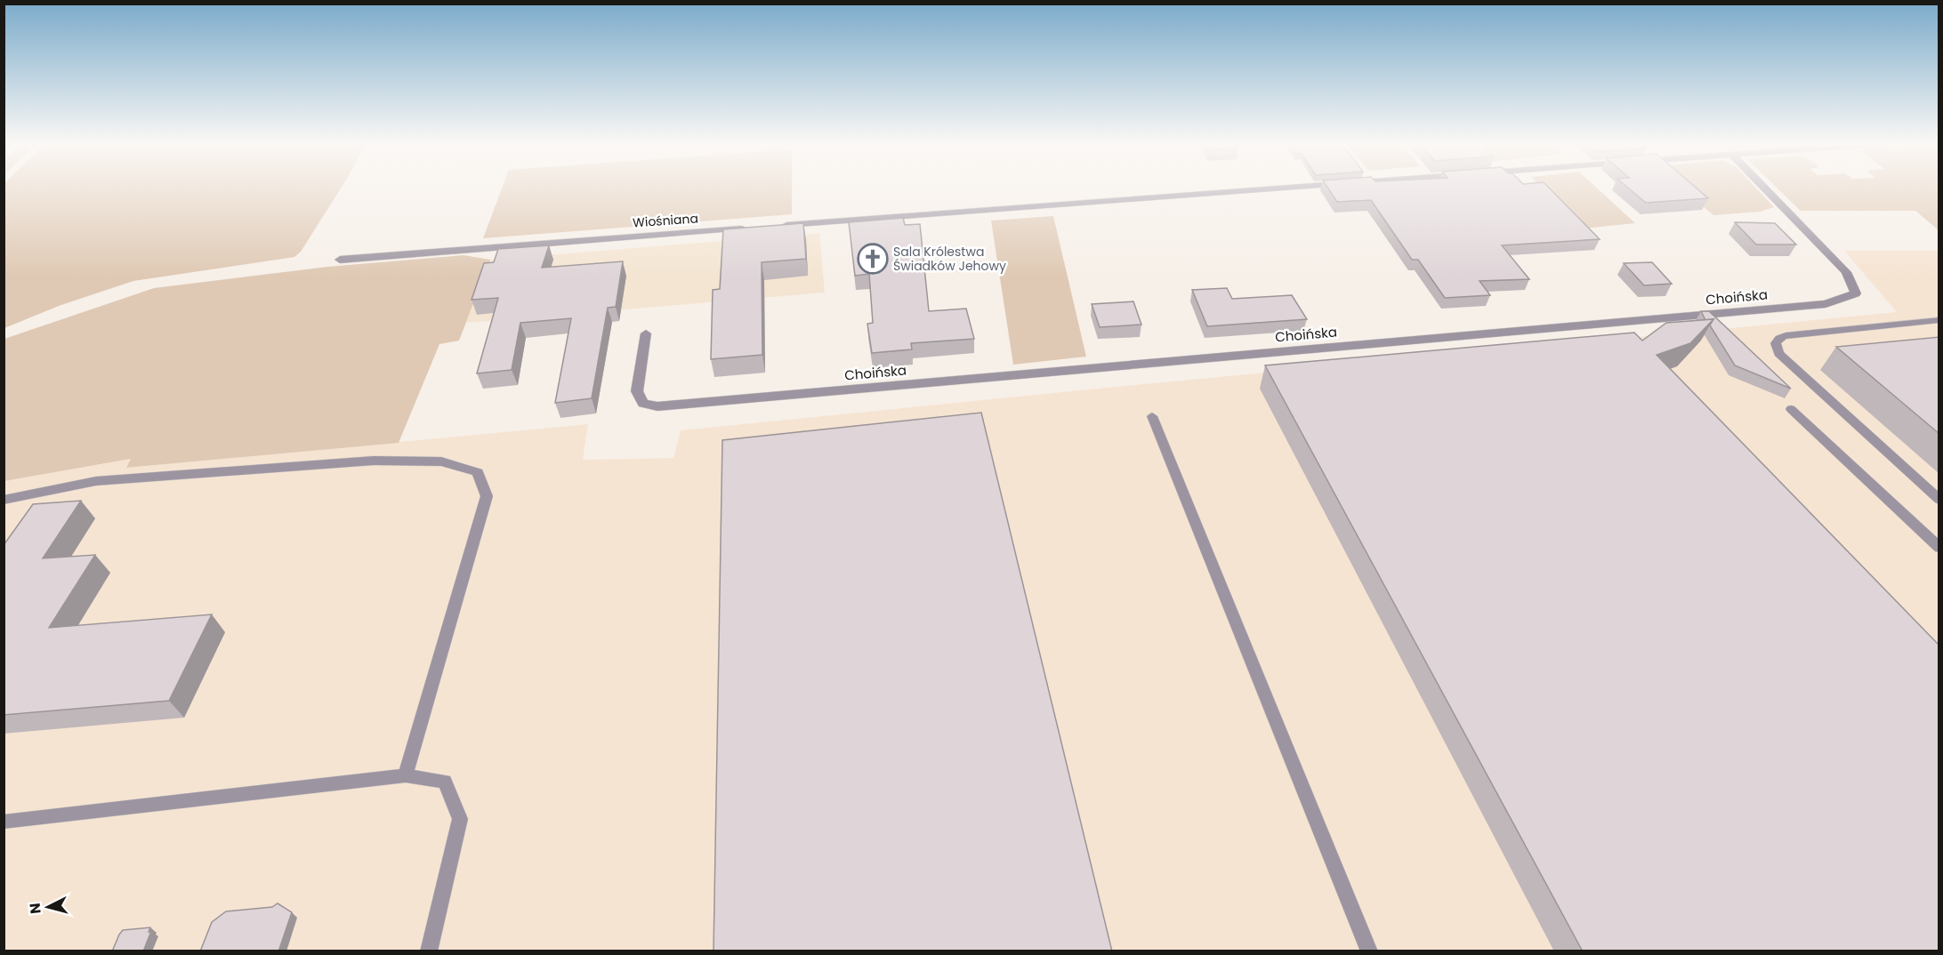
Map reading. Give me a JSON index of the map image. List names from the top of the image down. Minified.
{"streets":{"street":["Wiośniana","Choińska"]},"places":{"church":["Sala Królestwa Świadków Jehowy"]},"north":"left"}
